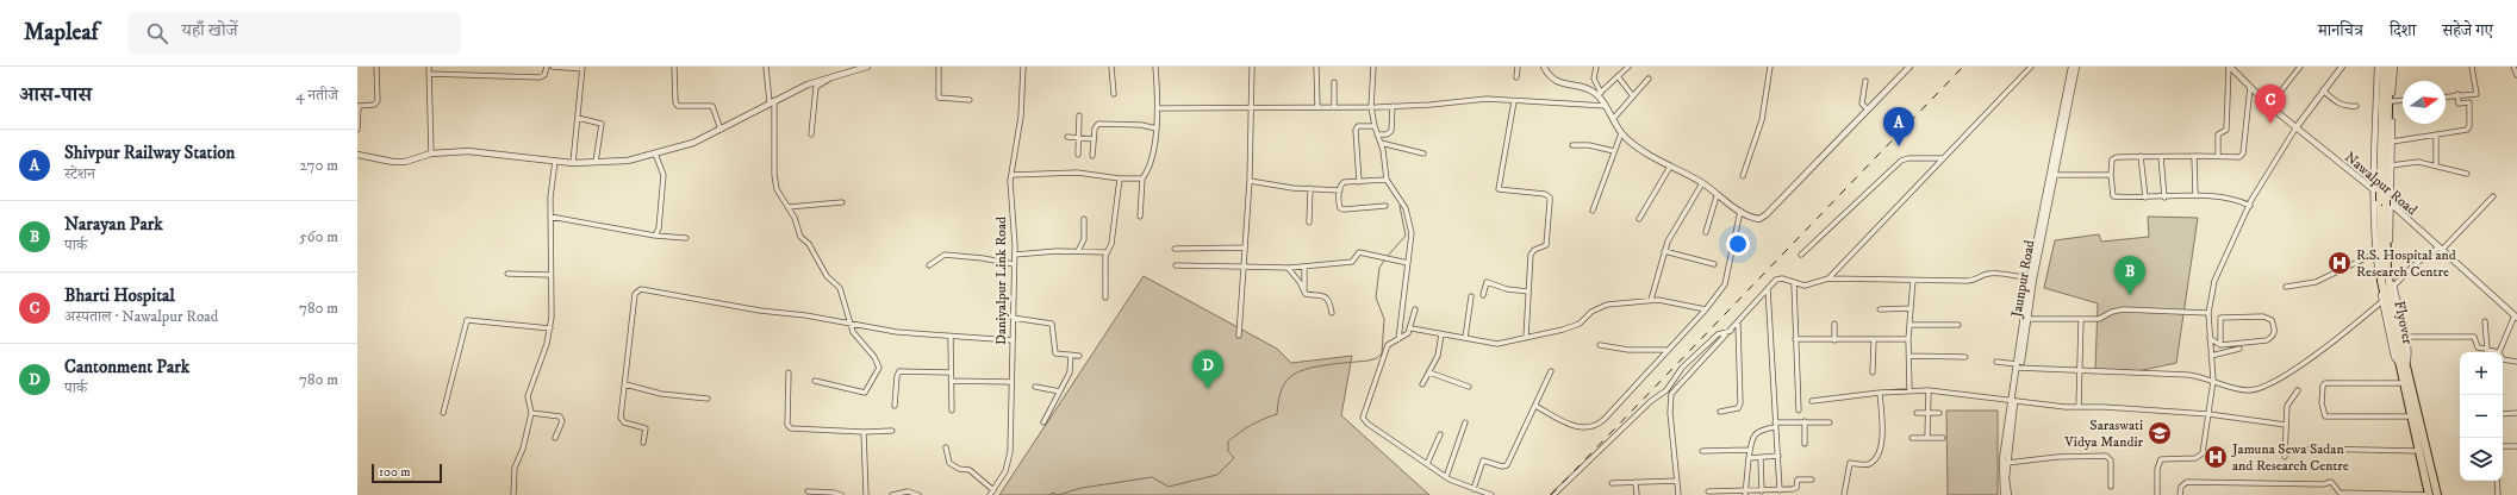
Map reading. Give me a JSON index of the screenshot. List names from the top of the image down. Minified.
{"streets":{"highway":["Flyover"],"street":["Nawalpur Road","Jaunpur Road","Daniyalpur Link Road"]},"crossings":[["Nawalpur Road","Flyover"]],"places":{"hospital":["R.S. Hospital and Research Centre","Jamuna Sewa Sadan and Research Centre"],"school or university":["Saraswati Vidya Mandir"]},"scale_bar":"100 m","north":"right","page":{"header":"Mapleaf","search":"यहाँ खोजें","nav":["मानचित्र","दिशा","सहेजे गए"],"heading":["आस-पास","4 नतीजे"],"pins":["C","A","B","D"],"list":[{"mark":"A","name":"Shivpur Railway Station","note":"स्टेशन","value":"270 m"},{"mark":"B","name":"Narayan Park","note":"पार्क","value":"560 m"},{"mark":"C","name":"Bharti Hospital","note":"अस्पताल · Nawalpur Road","value":"780 m"},{"mark":"D","name":"Cantonment Park","note":"पार्क","value":"780 m"}],"map_buttons":["+","−"],"scale":"100 m"}}
